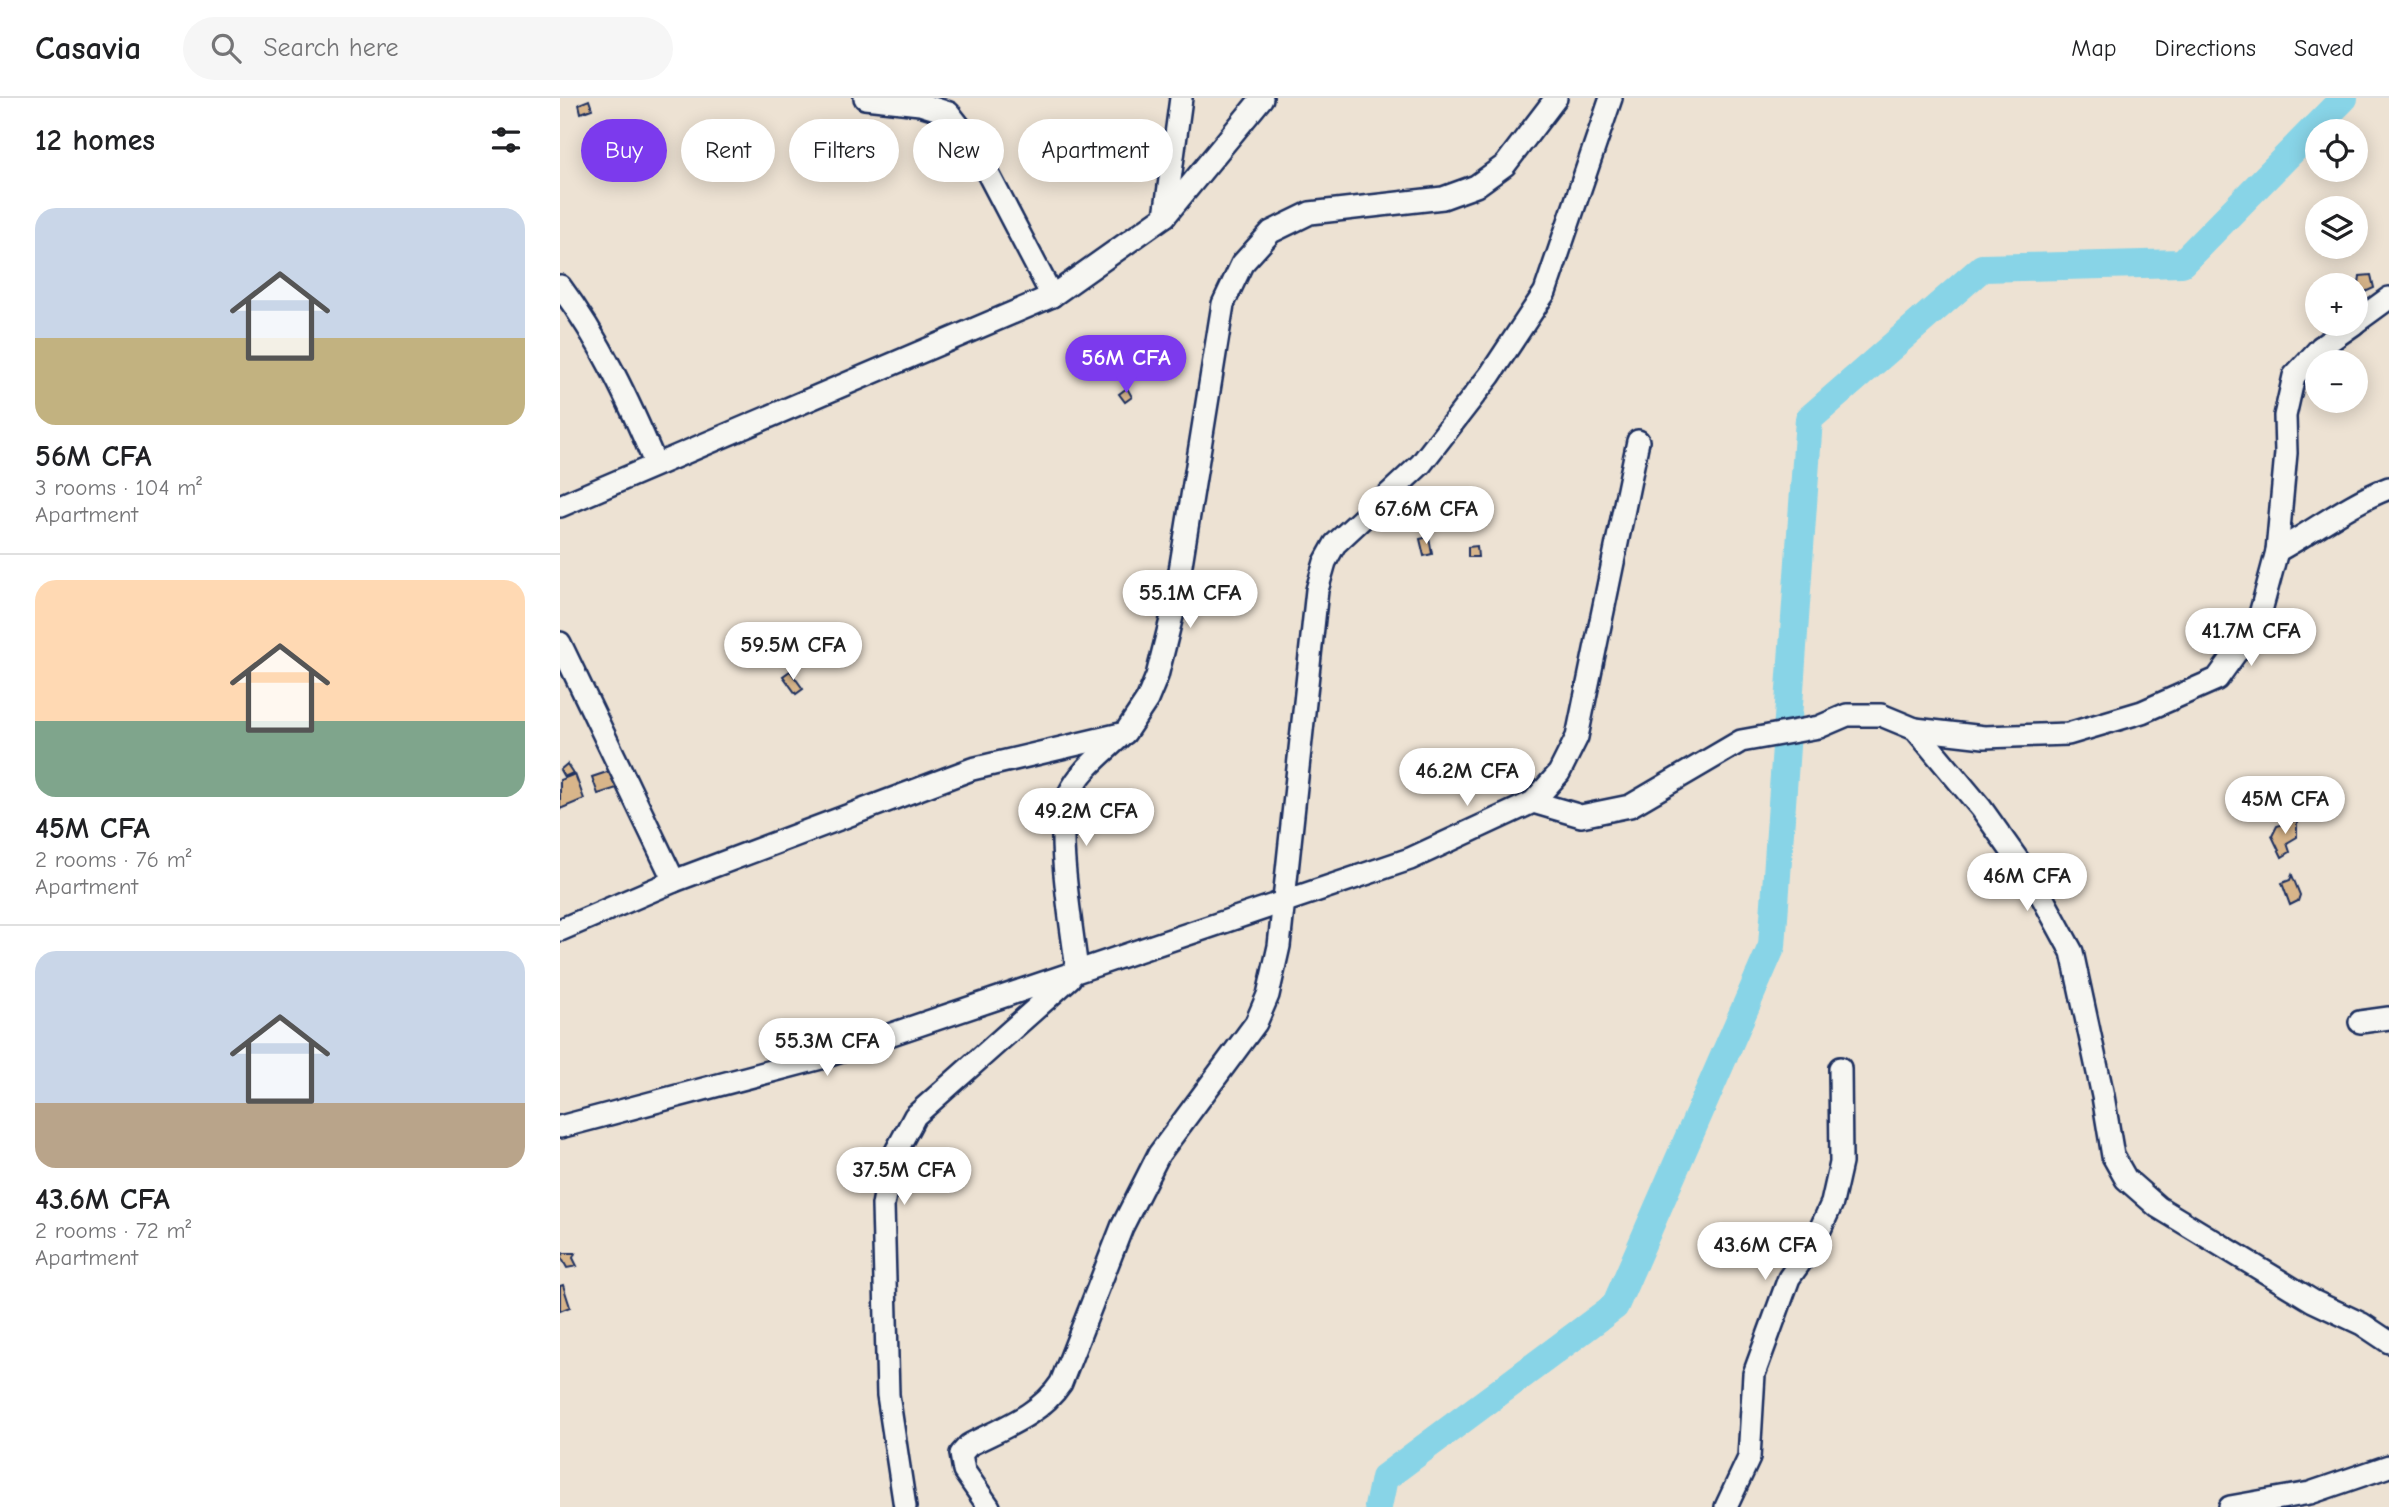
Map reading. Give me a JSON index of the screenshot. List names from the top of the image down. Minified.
{"page":{"header":"Casavia","search":"Search here","nav":["Map","Directions","Saved"],"heading":"12 homes","map_buttons":["+","−"],"chip":["Buy","Rent","Filters","New","Apartment"],"list":[{"name":"56M CFA","note":"3 rooms · 104 m² · Apartment"},{"name":"45M CFA","note":"2 rooms · 76 m² · Apartment"},{"name":"43.6M CFA","note":"2 rooms · 72 m² · Apartment"}],"price":["56M CFA","67.6M CFA","55.1M CFA","41.7M CFA","59.5M CFA","46.2M CFA","45M CFA","49.2M CFA","46M CFA","55.3M CFA","37.5M CFA","43.6M CFA"]}}
